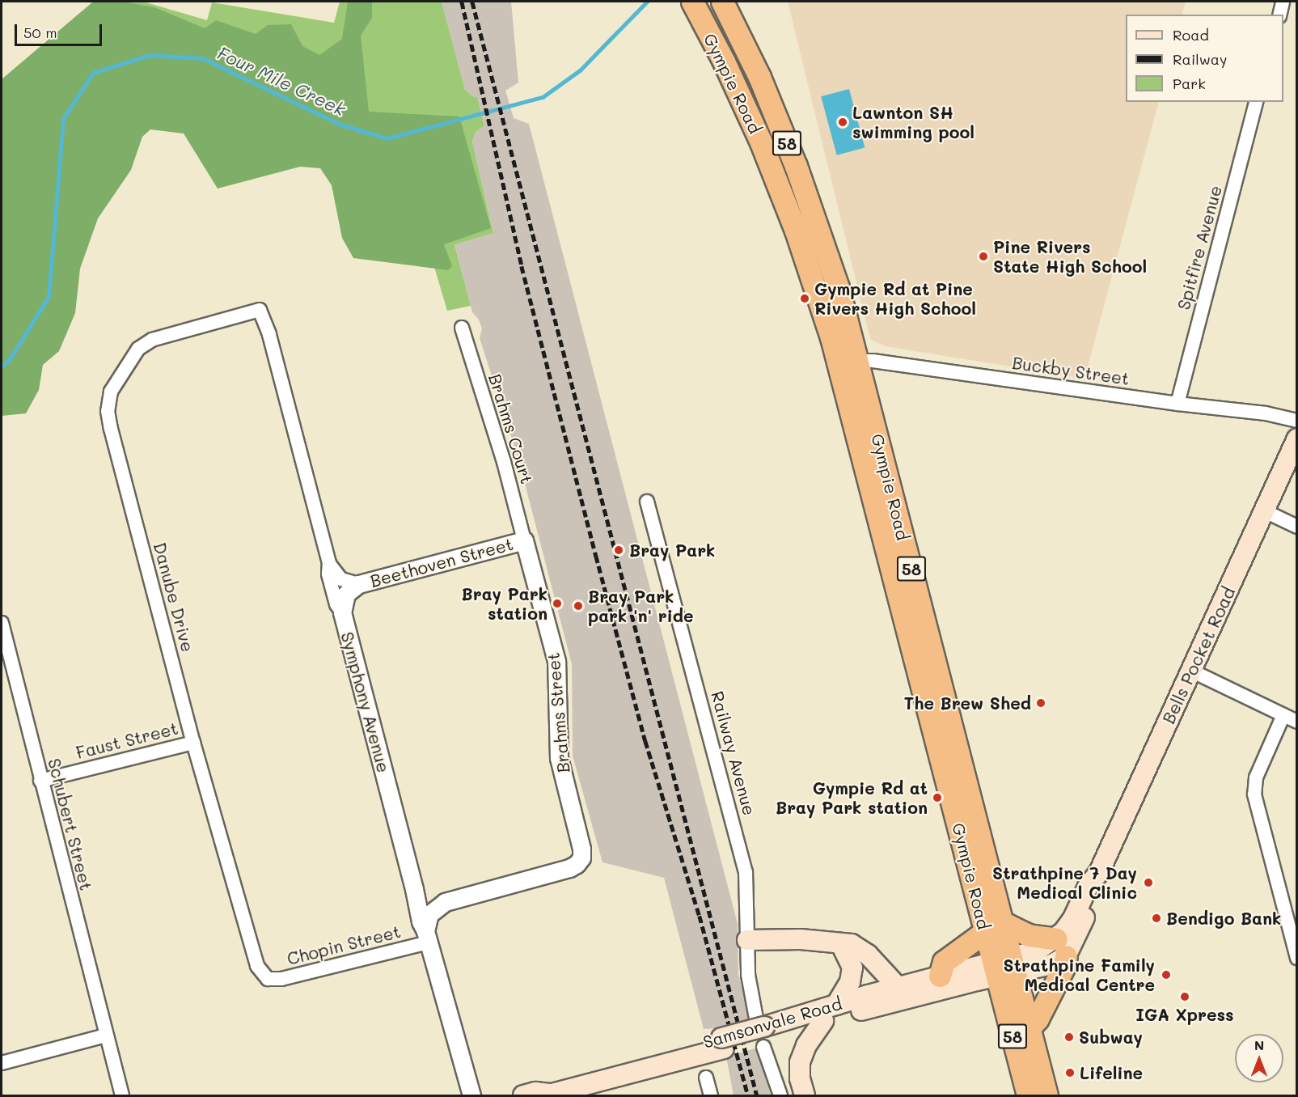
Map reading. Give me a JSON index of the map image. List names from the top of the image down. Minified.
{"streets":{"highway":["Gympie Road","58"],"main road":["Bells Pocket Road","Samsonvale Road"],"street":["Spitfire Avenue","Buckby Street","Brahms Court","Beethoven Street","Danube Drive","Symphony Avenue","Brahms Street","Faust Street","Railway Avenue","Schubert Street","Chopin Street"]},"crossings":[["Gympie Road","Buckby Street"],["Gympie Road","Samsonvale Road"],["Spitfire Avenue","Buckby Street"],["Brahms Court","Beethoven Street"],["Brahms Court","Brahms Street"],["Beethoven Street","Brahms Street"],["Danube Drive","Symphony Avenue"],["Danube Drive","Faust Street"],["Danube Drive","Chopin Street"],["Symphony Avenue","Chopin Street"],["Faust Street","Schubert Street"],["Railway Avenue","Samsonvale Road"]],"water":["Four Mile Creek"],"places":["Lawnton SH swimming pool","Pine Rivers State High School","Gympie Rd at Pine Rivers High School","Bray Park","Bray Park station","Bray Park park 'n' ride","The Brew Shed","Gympie Rd at Bray Park station","Strathpine 7 Day Medical Clinic","Bendigo Bank","Strathpine Family Medical Centre","IGA Xpress","Subway","Lifeline"],"legend":["Road","Railway","Park"],"scale_bar":"50 m","north":"top"}
